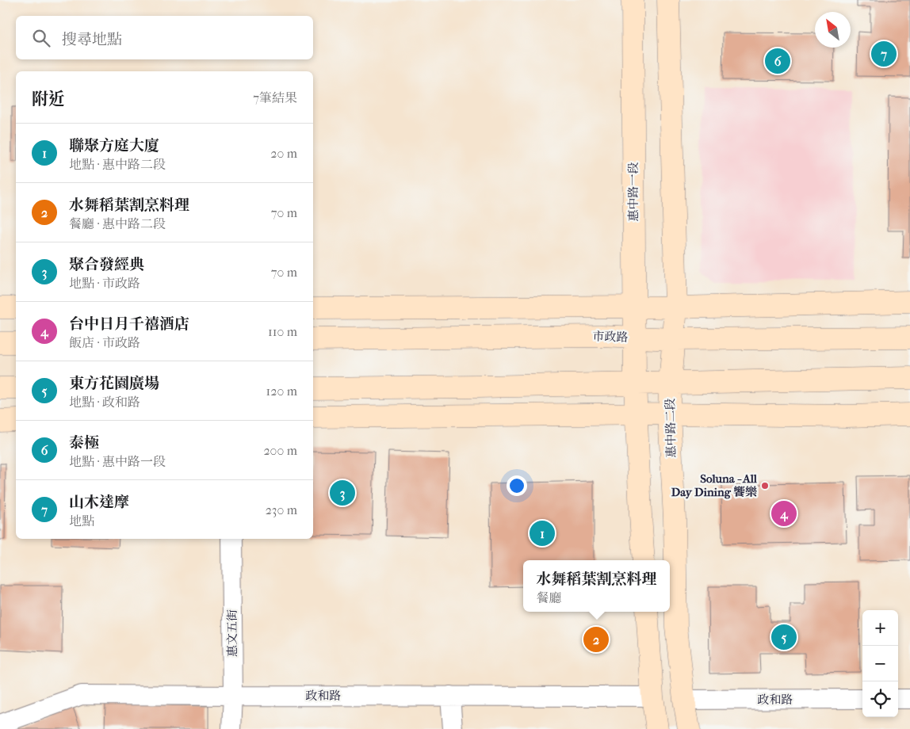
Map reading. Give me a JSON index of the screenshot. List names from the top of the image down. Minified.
{"streets":{"street":["惠中路一段","市政路","惠中路二段","惠文五街","政和路"]},"crossings":[["惠中路一段","市政路"],["市政路","惠中路二段"],["惠中路二段","政和路"],["惠文五街","政和路"]],"places":["Soluna - All Day Dining 饗樂"],"north":"top left","page":{"search":"搜尋地點","pins":["7","6","3","4","1","5","2"],"heading":["附近","7筆結果"],"list":[{"mark":"1","name":"聯聚方庭大廈","note":"地點 · 惠中路二段","value":"20 m"},{"mark":"2","name":"水舞稻葉割烹料理","note":"餐廳 · 惠中路二段","value":"70 m"},{"mark":"3","name":"聚合發經典","note":"地點 · 市政路","value":"70 m"},{"mark":"4","name":"台中日月千禧酒店","note":"飯店 · 市政路","value":"110 m"},{"mark":"5","name":"東方花園廣場","note":"地點 · 政和路","value":"120 m"},{"mark":"6","name":"泰極","note":"地點 · 惠中路一段","value":"200 m"},{"mark":"7","name":"山木達摩","note":"地點","value":"230 m"}],"popup":["水舞稻葉割烹料理","餐廳"],"map_buttons":["+","−"]}}
